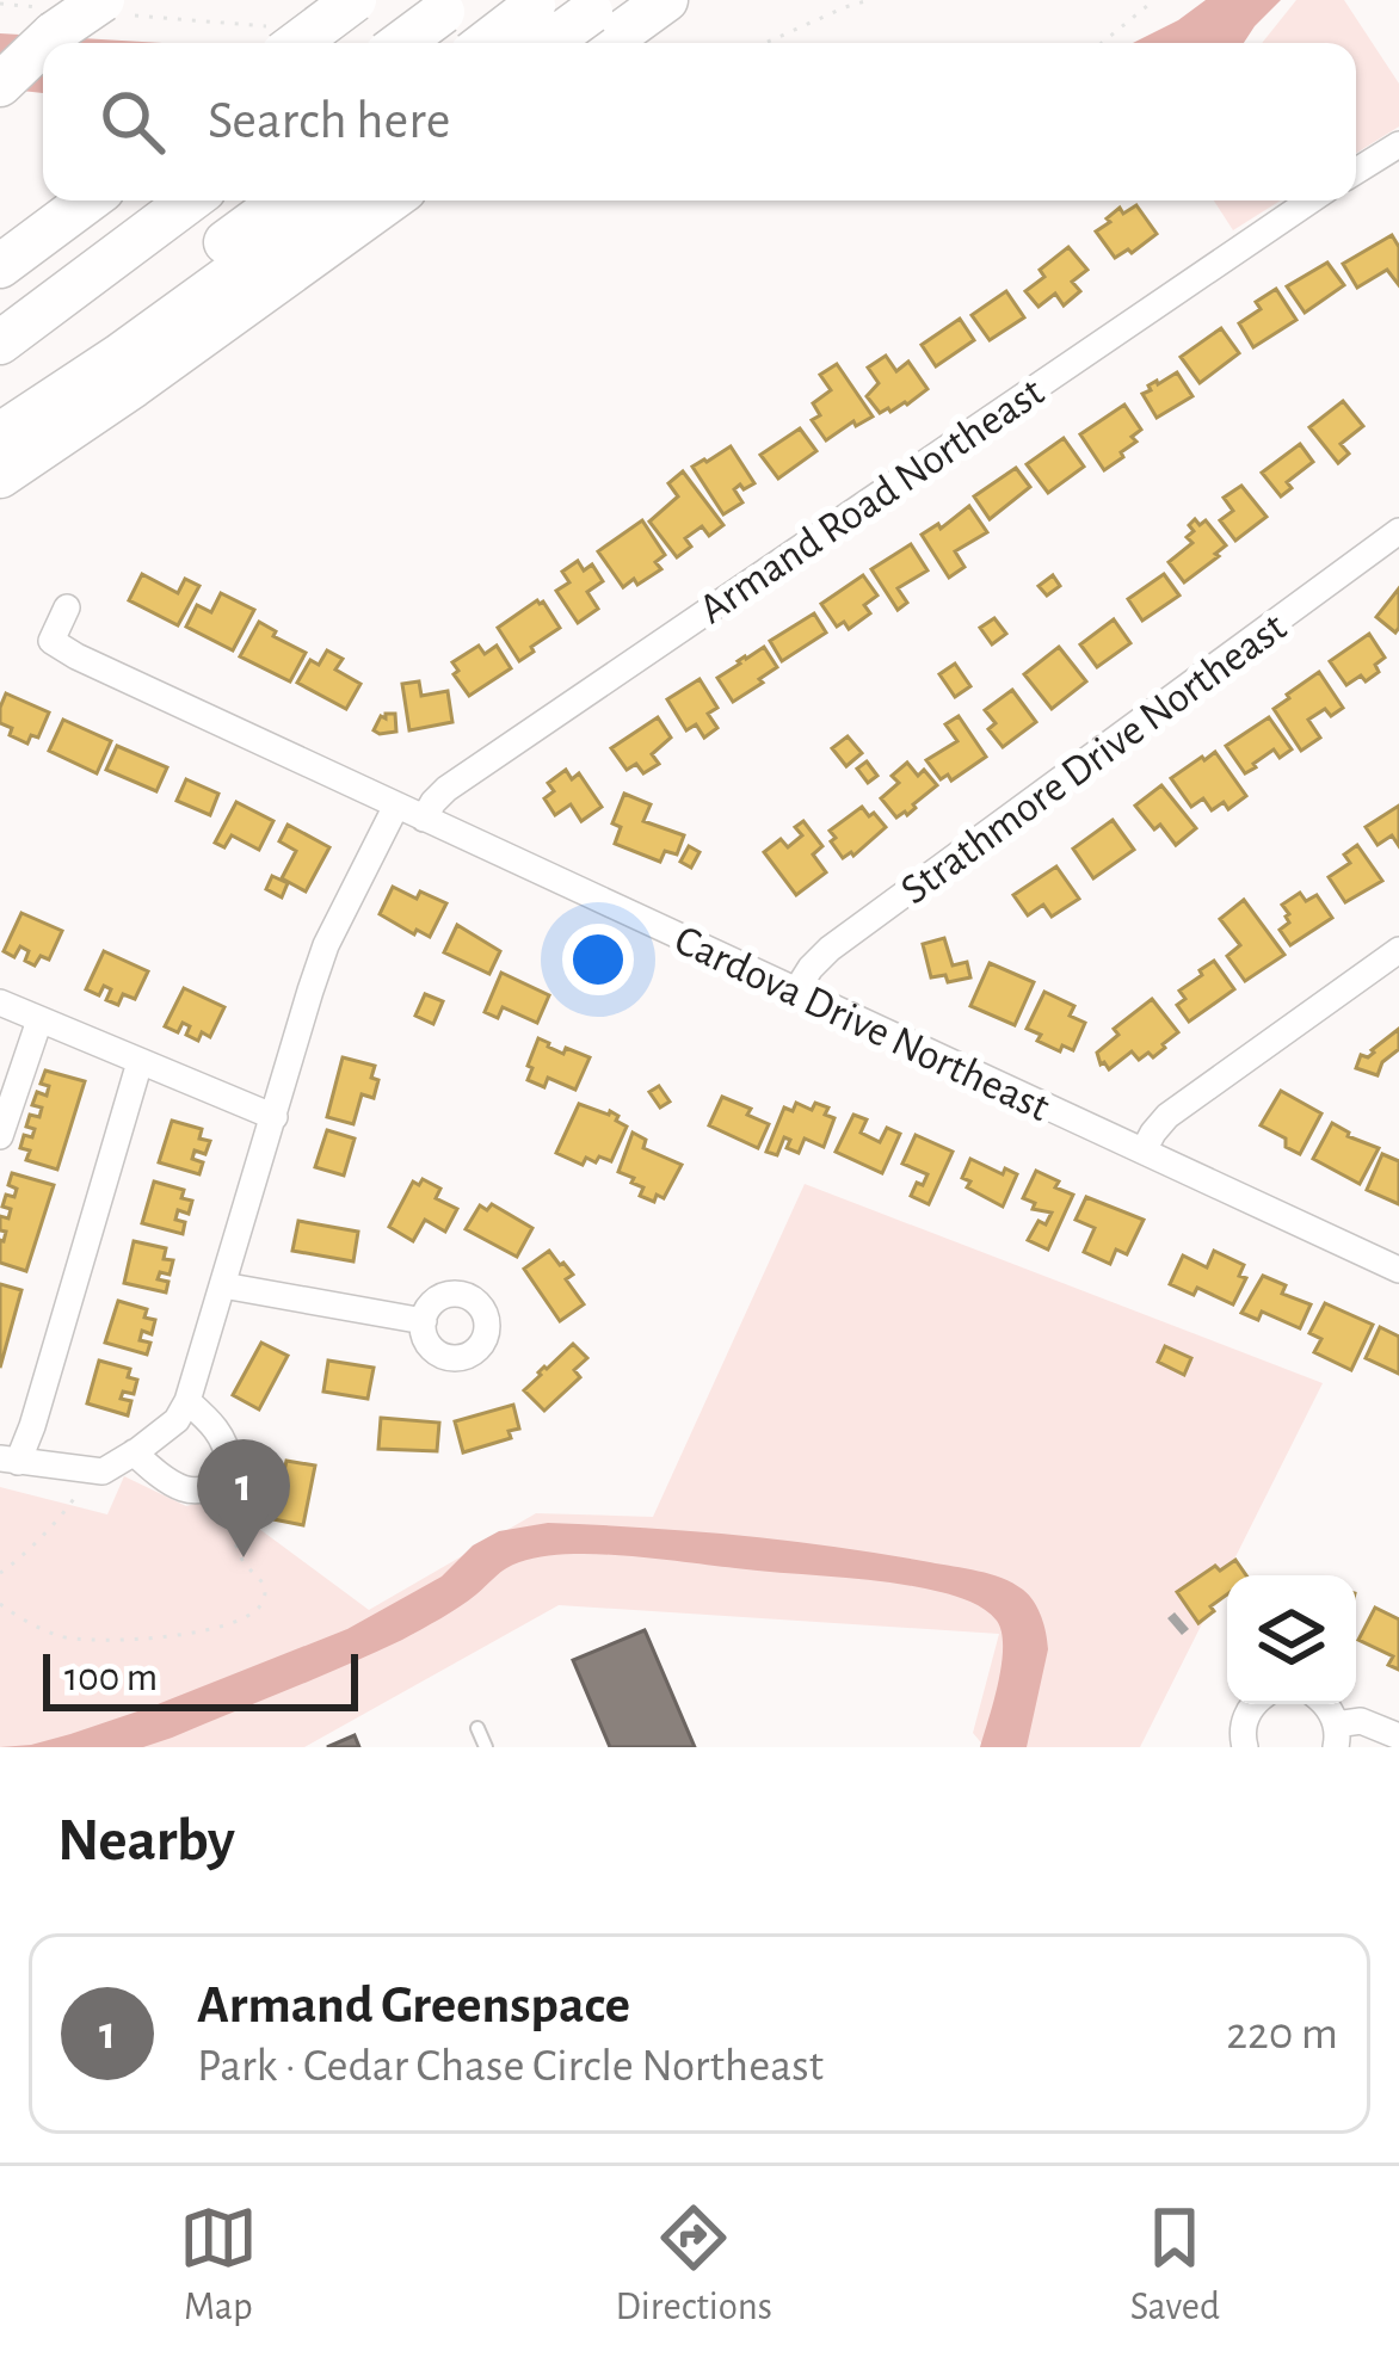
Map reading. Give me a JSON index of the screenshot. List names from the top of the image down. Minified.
{"streets":{"street":["Armand Road Northeast","Strathmore Drive Northeast","Cardova Drive Northeast"]},"crossings":[["Armand Road Northeast","Cardova Drive Northeast"],["Strathmore Drive Northeast","Cardova Drive Northeast"]],"scale_bar":"100 m","page":{"search":"Search here","pins":"1","scale":"100 m","heading":"Nearby","list":[{"mark":"1","name":"Armand Greenspace","note":"Park · Cedar Chase Circle Northeast","value":"220 m"}],"nav":["Map","Directions","Saved"]}}
